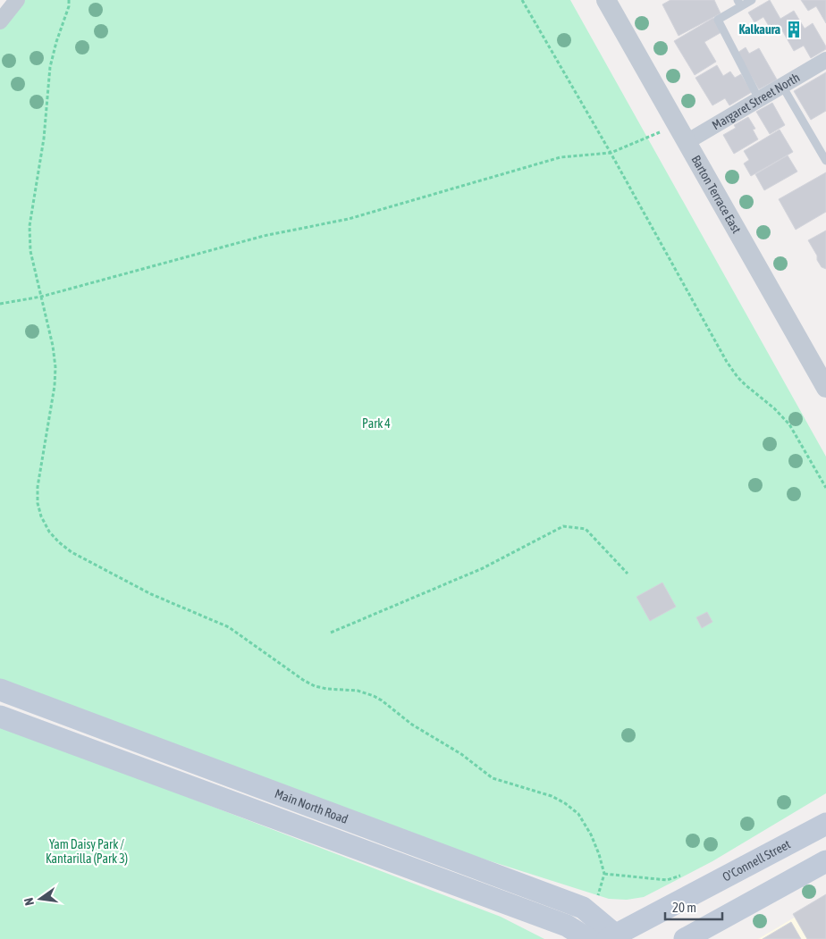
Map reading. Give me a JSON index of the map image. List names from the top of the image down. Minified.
{"streets":{"main road":["Main North Road","O'Connell Street"],"street":["Margaret Street North","Barton Terrace East"]},"crossings":[["Margaret Street North","Barton Terrace East"],["Main North Road","O'Connell Street"]],"parks":["Park 4","Yam Daisy Park / Kantarilla (Park 3)"],"places":{"building":["Kalkaura"]},"scale_bar":"20 m","north":"left"}
